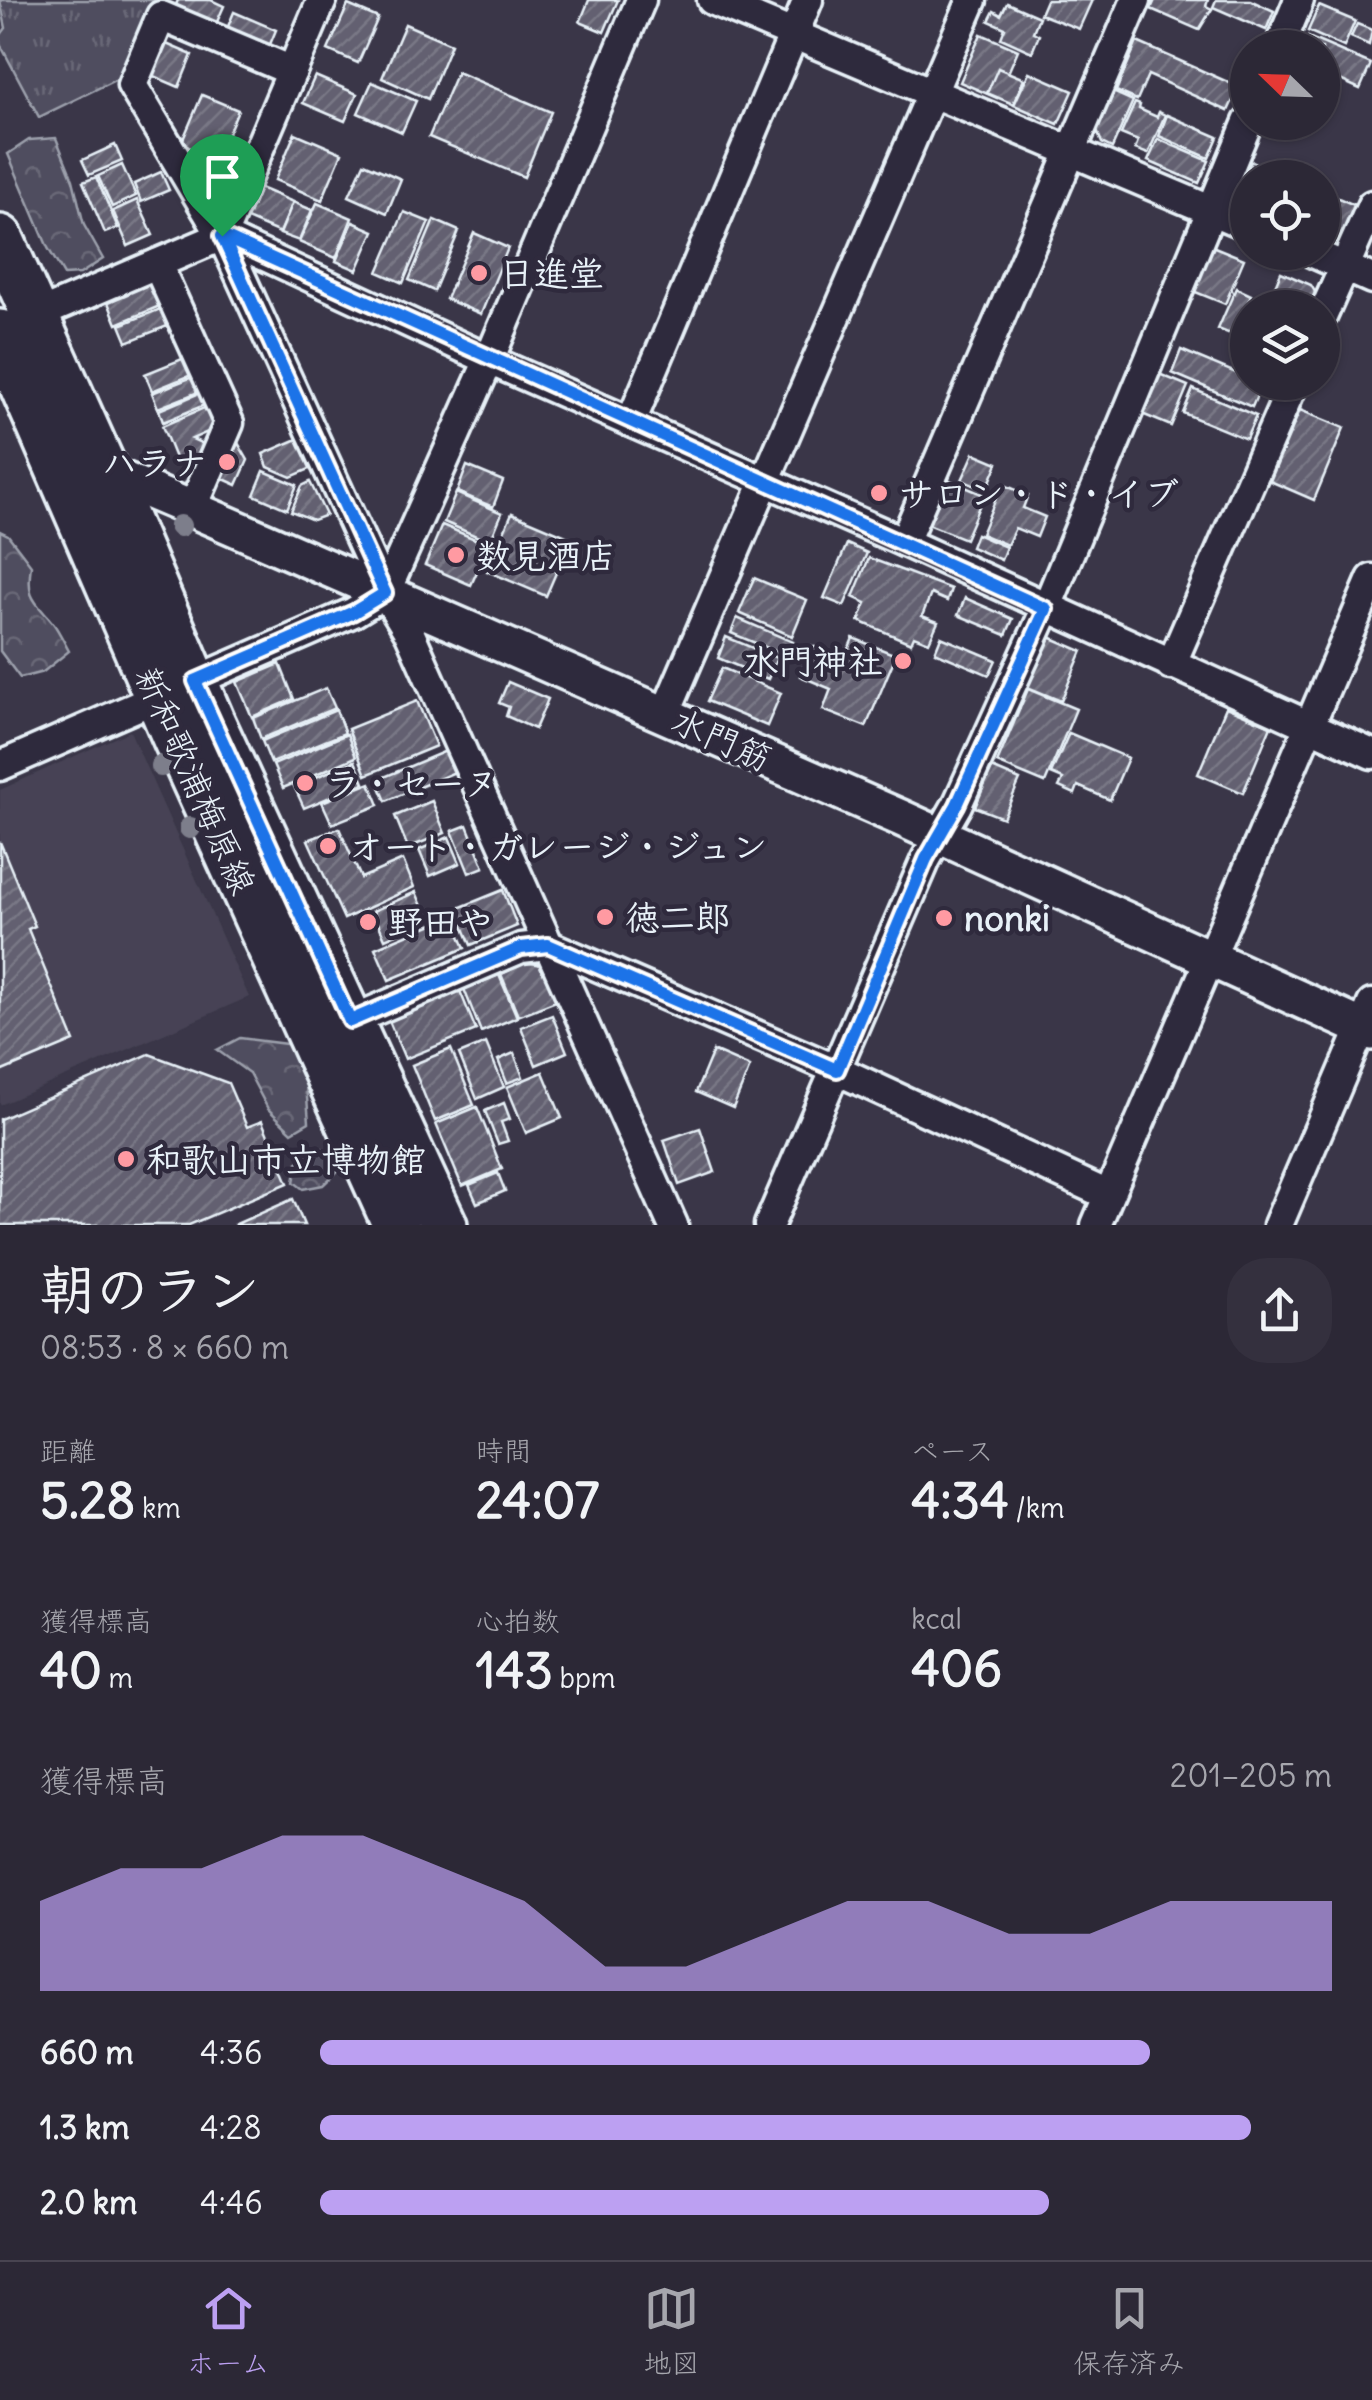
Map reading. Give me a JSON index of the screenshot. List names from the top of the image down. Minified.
{"streets":{"main road":["新和歌浦梅原線"],"street":["水門筋"]},"crossings":[["水門筋","新和歌浦梅原線"]],"places":["日進堂","ハラナ","サロン・ド・イブ","数見酒店","水門神社","ラ・セーヌ","オート・ガレージ・ジュン","徳二郎","nonki","野田や","和歌山市立博物館"],"north":"top left","page":{"heading":["朝のラン","08:53 · 8 × 660 m"],"stats":[["距離","5.28 km"],["時間","24:07"],["ペース","4:34 /km"],["獲得標高","40 m"],["心拍数","143 bpm"],["kcal","406"]],"chart":["獲得標高","201–205 m"],"list":[{"name":"660 m","note":"4:36"},{"name":"1.3 km","note":"4:28"},{"name":"2.0 km","note":"4:46"}],"tabs":["ホーム","地図","保存済み"]}}
